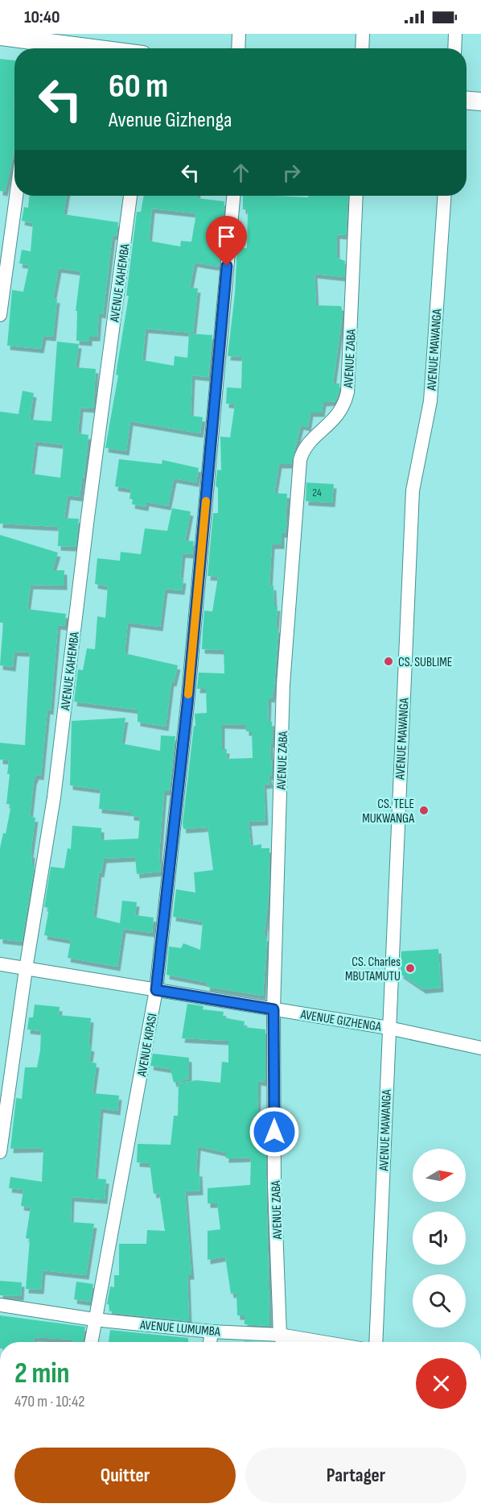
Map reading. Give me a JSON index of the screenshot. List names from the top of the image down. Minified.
{"streets":{"street":["AVENUE KAHEMBA","AVENUE MAWANGA","AVENUE ZABA","AVENUE GIZHENGA","AVENUE KIPASI","AVENUE LUMUMBA"]},"crossings":[["AVENUE KAHEMBA","AVENUE GIZHENGA"],["AVENUE MAWANGA","AVENUE GIZHENGA"],["AVENUE ZABA","AVENUE GIZHENGA"],["AVENUE ZABA","AVENUE LUMUMBA"],["AVENUE GIZHENGA","AVENUE KIPASI"],["AVENUE KIPASI","AVENUE LUMUMBA"]],"places":["CS. SUBLIME","CS. TELE MUKWANGA","CS. Charles MBUTAMUTU"],"house_numbers":["24"],"north":"right","page":{"status":"10:40","turn":["60 m","Avenue Gizhenga"],"heading":["2 min","470 m · 10:42"],"buttons":["Quitter","Partager"]}}
